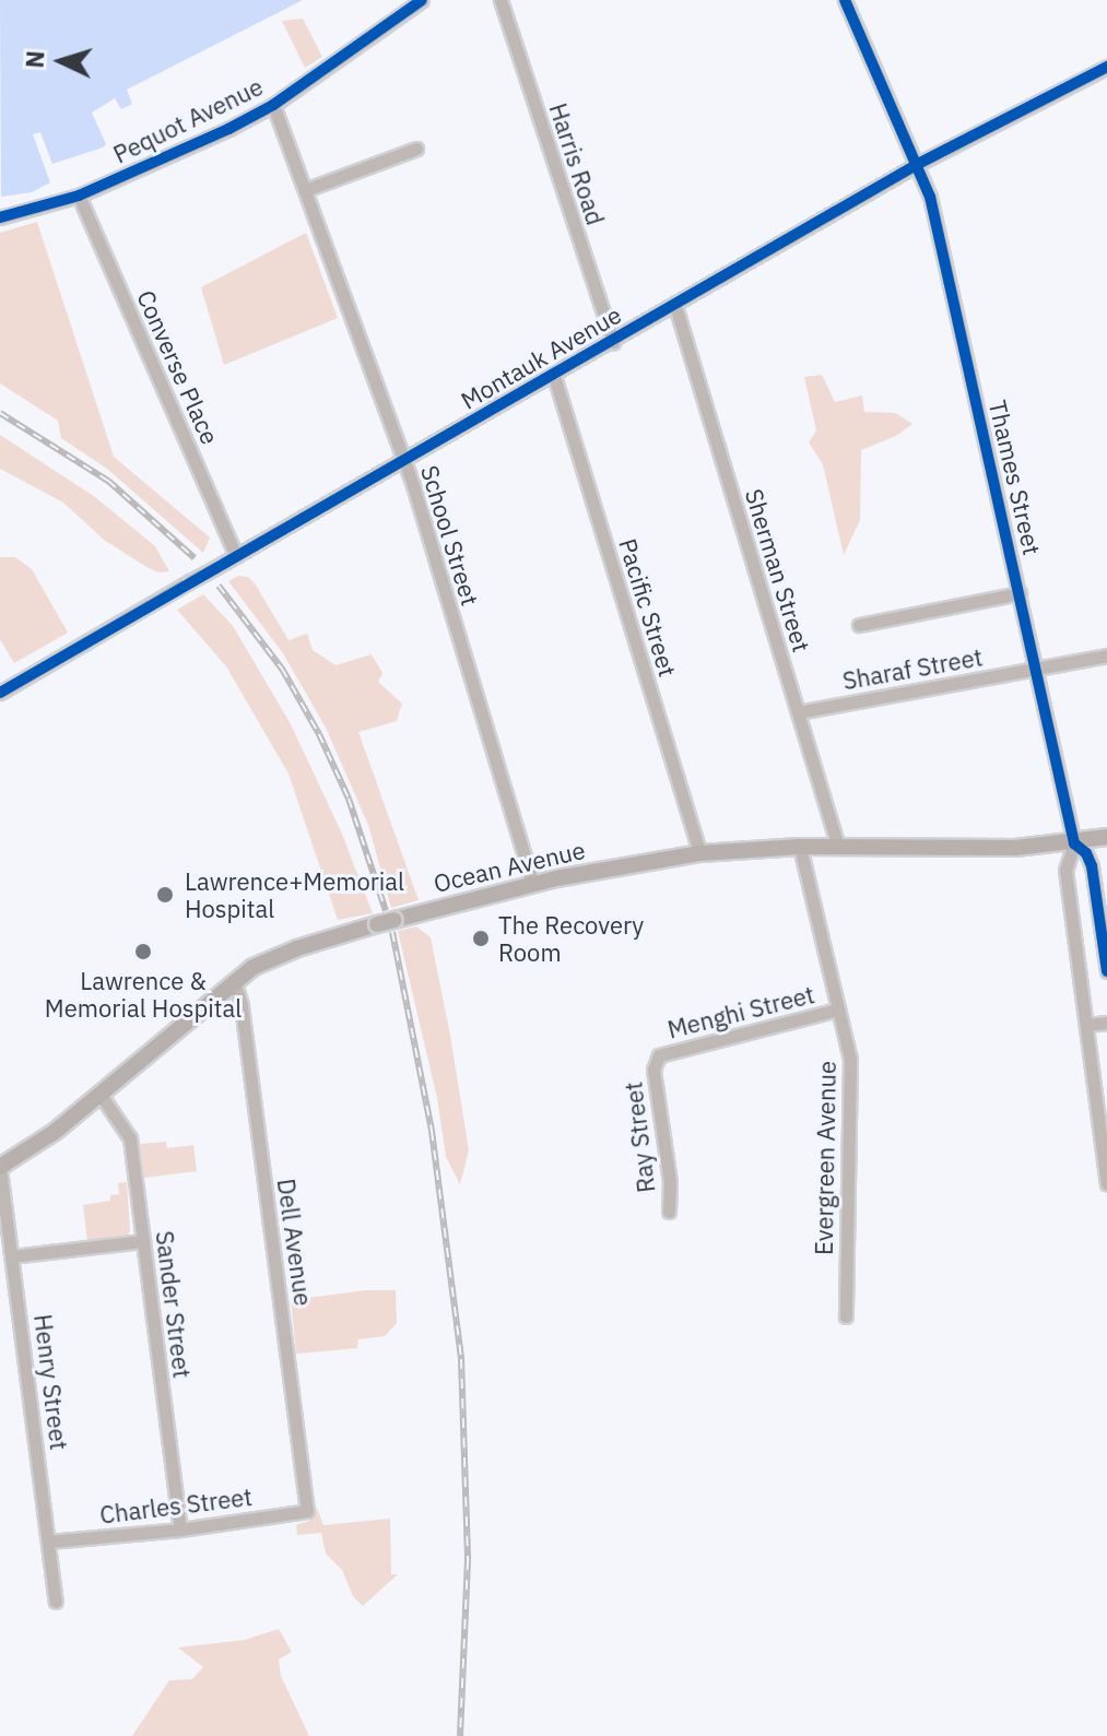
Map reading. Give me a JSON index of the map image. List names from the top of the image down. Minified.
{"streets":{"main road":["Ocean Avenue"],"street":["Pequot Avenue","Harris Road","Montauk Avenue","Converse Place","Thames Street","School Street","Sherman Street","Pacific Street","Sharaf Street","Menghi Street","Ray Street","Evergreen Avenue","Dell Avenue","Sander Street","Henry Street","Charles Street"]},"crossings":[["Pequot Avenue","Converse Place"],["Pequot Avenue","School Street"],["Harris Road","Montauk Avenue"],["Montauk Avenue","Converse Place"],["Montauk Avenue","Thames Street"],["Montauk Avenue","School Street"],["Montauk Avenue","Sherman Street"],["Montauk Avenue","Pacific Street"],["Thames Street","Sharaf Street"],["Thames Street","Ocean Avenue"],["School Street","Ocean Avenue"],["Sherman Street","Sharaf Street"],["Sherman Street","Ocean Avenue"],["Pacific Street","Ocean Avenue"],["Ocean Avenue","Evergreen Avenue"],["Ocean Avenue","Dell Avenue"],["Ocean Avenue","Sander Street"],["Ocean Avenue","Henry Street"],["Menghi Street","Ray Street"],["Menghi Street","Evergreen Avenue"],["Dell Avenue","Charles Street"],["Sander Street","Charles Street"],["Henry Street","Charles Street"]],"places":["Lawrence+Memorial Hospital","The Recovery Room","Lawrence & Memorial Hospital"],"north":"left"}
